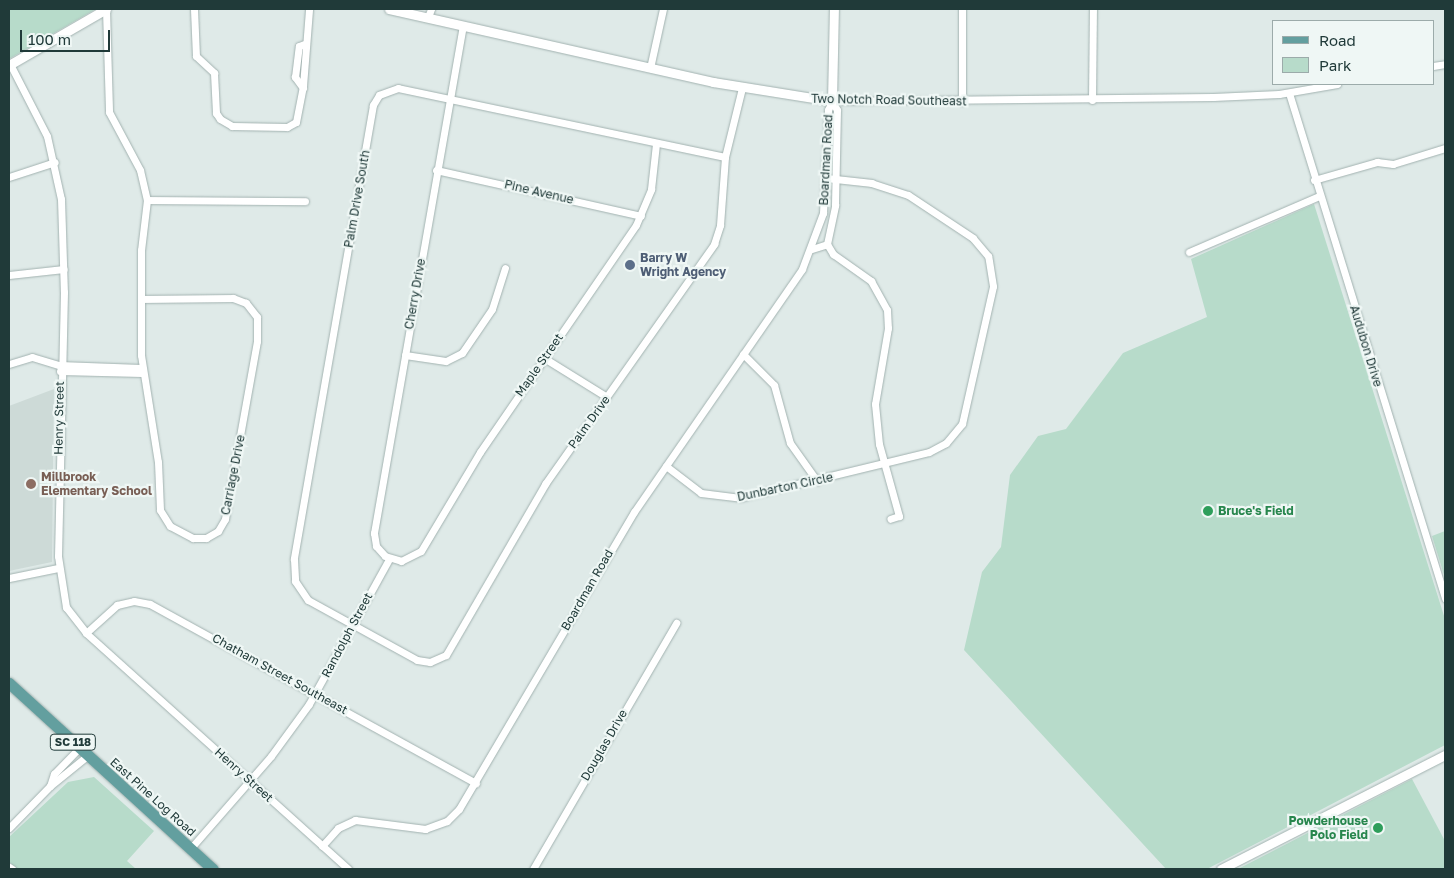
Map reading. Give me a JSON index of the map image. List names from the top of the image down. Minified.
{"streets":{"main road":["SC 118","East Pine Log Road"],"street":["Two Notch Road Southeast","Boardman Road","Pine Avenue","Palm Drive South","Cherry Drive","Audubon Drive","Maple Street","Henry Street","Palm Drive","Carriage Drive","Dunbarton Circle","Randolph Street","Chatham Street Southeast","Douglas Drive"]},"crossings":[["Two Notch Road Southeast","Boardman Road"],["Two Notch Road Southeast","Cherry Drive"],["Two Notch Road Southeast","Audubon Drive"],["Two Notch Road Southeast","Palm Drive"],["Boardman Road","Henry Street"],["Boardman Road","Dunbarton Circle"],["Boardman Road","Chatham Street Southeast"],["Pine Avenue","Cherry Drive"],["Pine Avenue","Maple Street"],["Palm Drive South","Cherry Drive"],["Palm Drive South","Maple Street"],["Palm Drive South","Palm Drive"],["Palm Drive South","Randolph Street"],["Cherry Drive","Maple Street"],["Cherry Drive","Randolph Street"],["Maple Street","Randolph Street"],["Henry Street","Randolph Street"],["Henry Street","Chatham Street Southeast"],["Palm Drive","Randolph Street"],["Randolph Street","Chatham Street Southeast"],["Randolph Street","East Pine Log Road"]],"places":["Barry W Wright Agency","Millbrook Elementary School","Bruce's Field","Powderhouse Polo Field"],"legend":["Road","Park"],"scale_bar":"100 m"}
